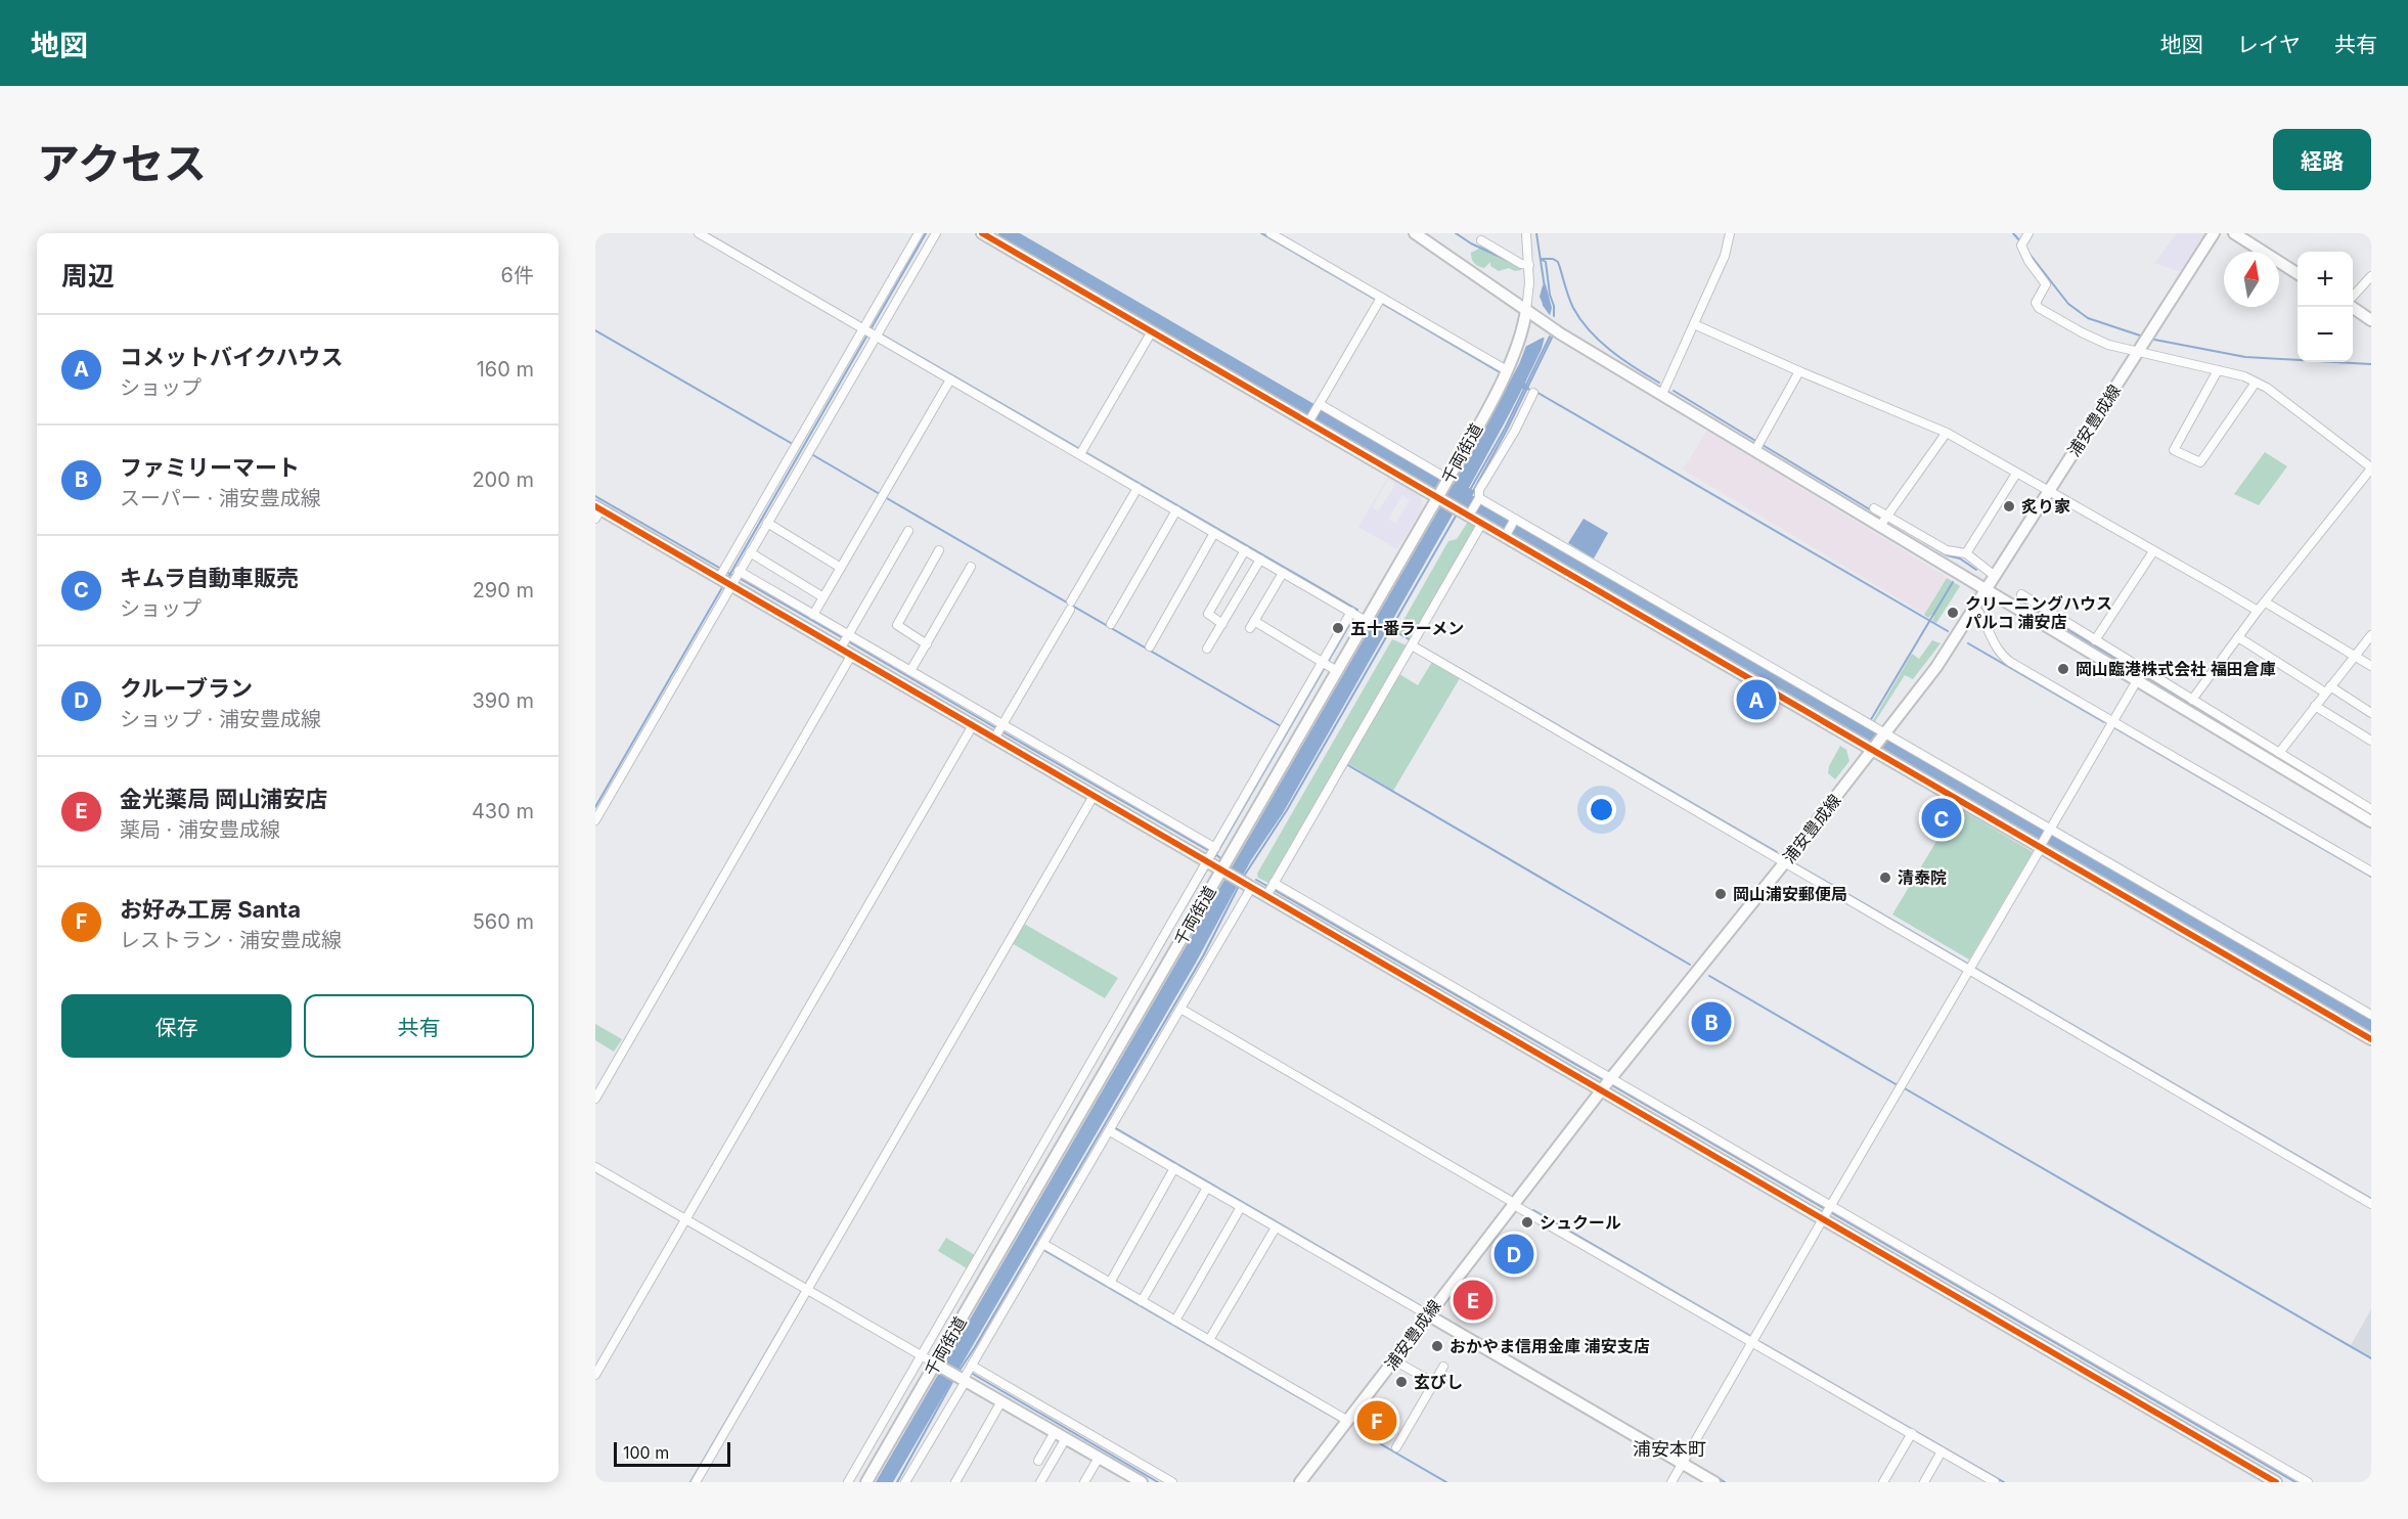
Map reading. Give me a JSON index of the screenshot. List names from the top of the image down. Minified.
{"streets":{"street":["浦安豊成線","千両街道"]},"districts":["浦安本町"],"places":["炙り家","クリーニングハウス パルコ 浦安店","五十番ラーメン","岡山臨港株式会社 福田倉庫","清泰院","岡山浦安郵便局","シュクール","おかやま信用金庫 浦安支店","玄びし"],"scale_bar":"100 m","north":"top","page":{"header":"地図","nav":["地図","レイヤ","共有"],"title":"アクセス","buttons":["経路",["保存","共有"]],"heading":["周辺","6件"],"map_buttons":["+","−"],"list":[{"mark":"A","name":"コメットバイクハウス","note":"ショップ","value":"160 m"},{"mark":"B","name":"ファミリーマート","note":"スーパー · 浦安豊成線","value":"200 m"},{"mark":"C","name":"キムラ自動車販売","note":"ショップ","value":"290 m"},{"mark":"D","name":"クルーブラン","note":"ショップ · 浦安豊成線","value":"390 m"},{"mark":"E","name":"金光薬局 岡山浦安店","note":"薬局 · 浦安豊成線","value":"430 m"},{"mark":"F","name":"お好み工房 Santa","note":"レストラン · 浦安豊成線","value":"560 m"}],"pins":["A","C","B","D","E","F"],"scale":"100 m"}}
